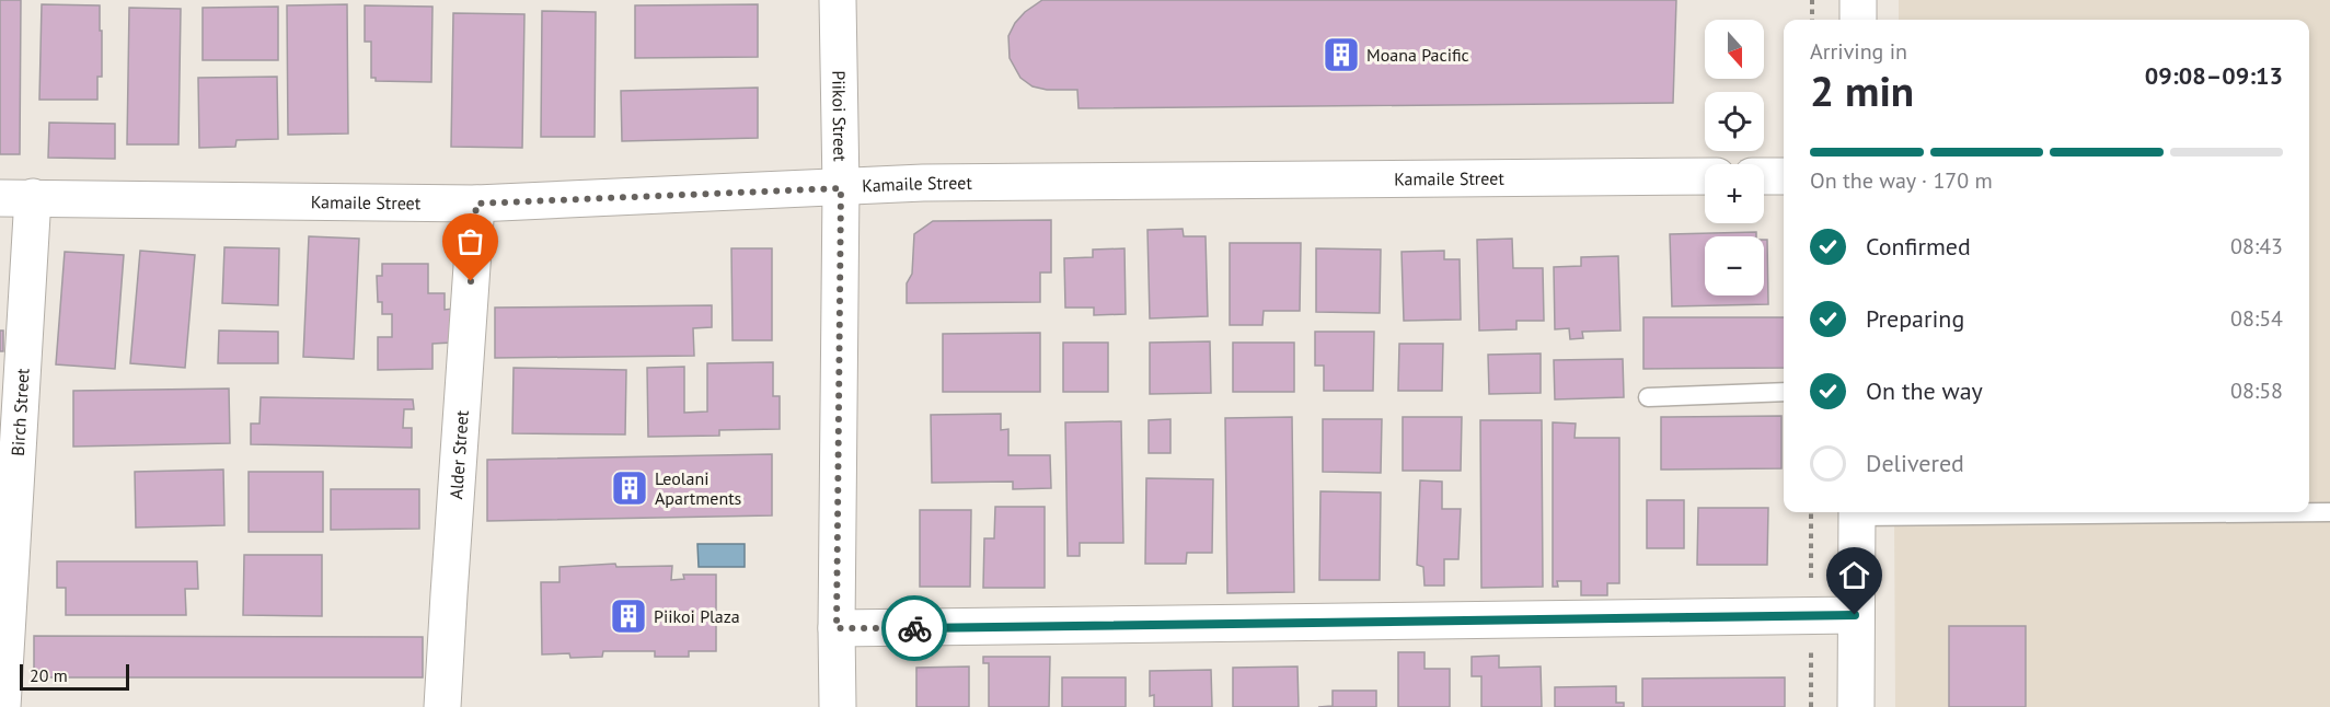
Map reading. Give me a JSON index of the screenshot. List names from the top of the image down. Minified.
{"streets":{"street":["Piikoi Street","Kamaile Street","Birch Street","Alder Street"]},"crossings":[["Piikoi Street","Kamaile Street"],["Kamaile Street","Birch Street"],["Kamaile Street","Alder Street"]],"places":{"building":["Moana Pacific","Leolani Apartments","Piikoi Plaza"]},"scale_bar":"20 m","north":"bottom","page":{"map_buttons":["+","−"],"heading":["2 min","Arriving in","09:08–09:13"],"bar":"On the way · 170 m","list":[["Confirmed","08:43"],["Preparing","08:54"],["On the way","08:58"],"Delivered"],"scale":"20 m"}}
